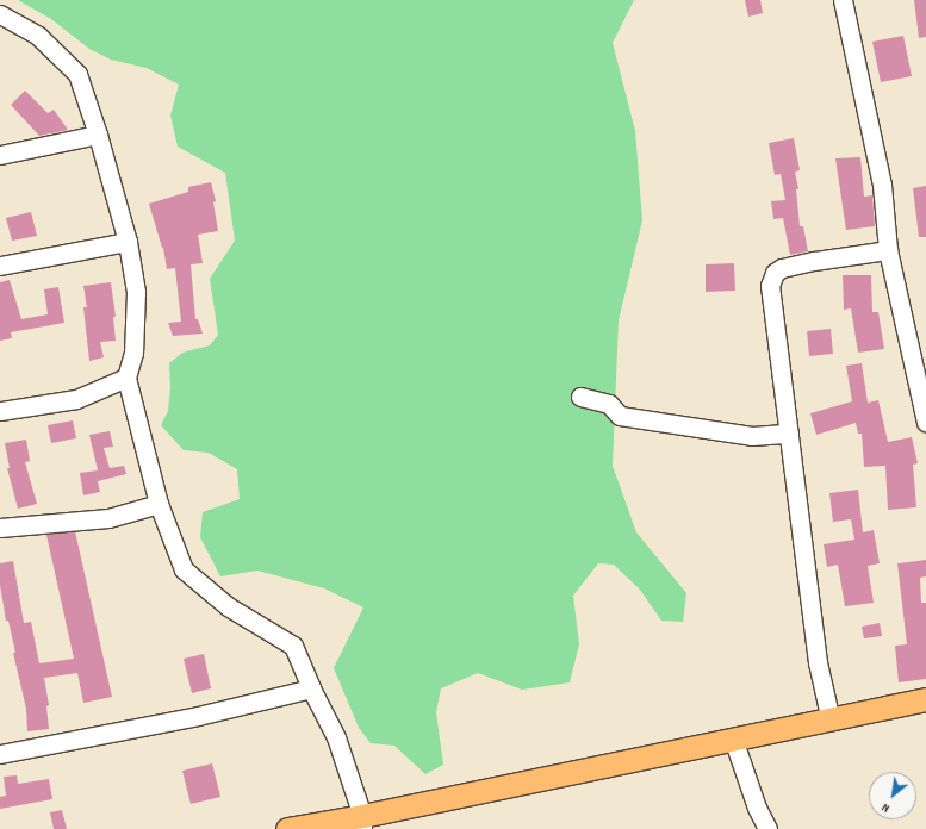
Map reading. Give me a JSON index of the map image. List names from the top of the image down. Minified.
{"north":"bottom left"}
